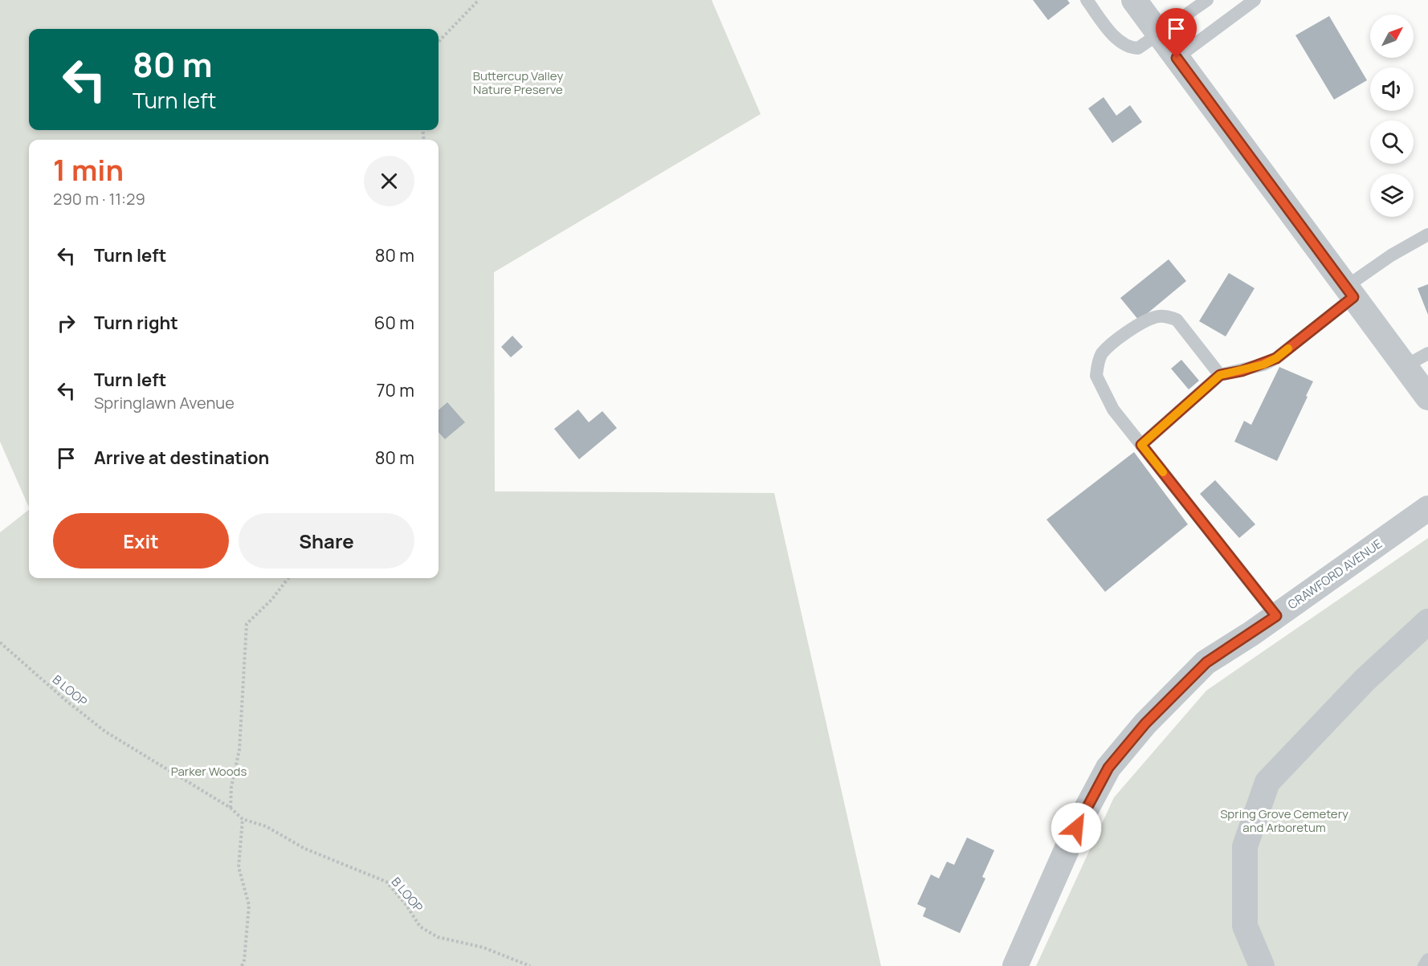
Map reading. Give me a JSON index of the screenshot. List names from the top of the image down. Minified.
{"streets":{"street":["CRAWFORD AVENUE"],"path":["B LOOP"]},"parks":["Buttercup Valley Nature Preserve","Parker Woods","Spring Grove Cemetery and Arboretum"],"north":"top right","page":{"turn":["80 m","Turn left"],"heading":["1 min","290 m · 11:29"],"list":[{"name":"Turn left","value":"80 m"},{"name":"Turn right","value":"60 m"},{"name":"Turn left","note":"Springlawn Avenue","value":"70 m"},{"name":"Arrive at destination","value":"80 m"}],"buttons":["Exit","Share"]}}
